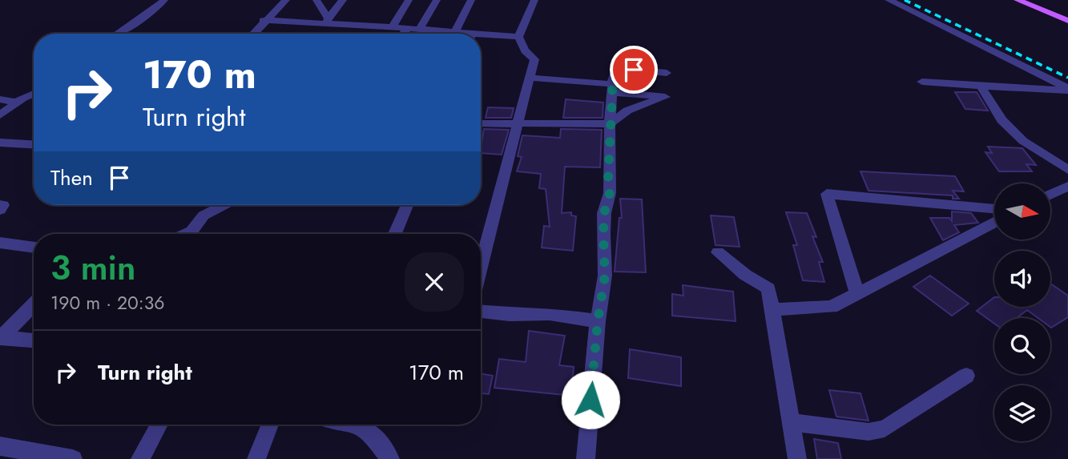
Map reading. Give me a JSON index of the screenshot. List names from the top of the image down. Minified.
{"north":"right","page":{"turn":["170 m","Turn right"],"then":"Then","heading":["3 min","190 m · 20:36"],"list":[{"name":"Turn right","value":"170 m"}]}}
